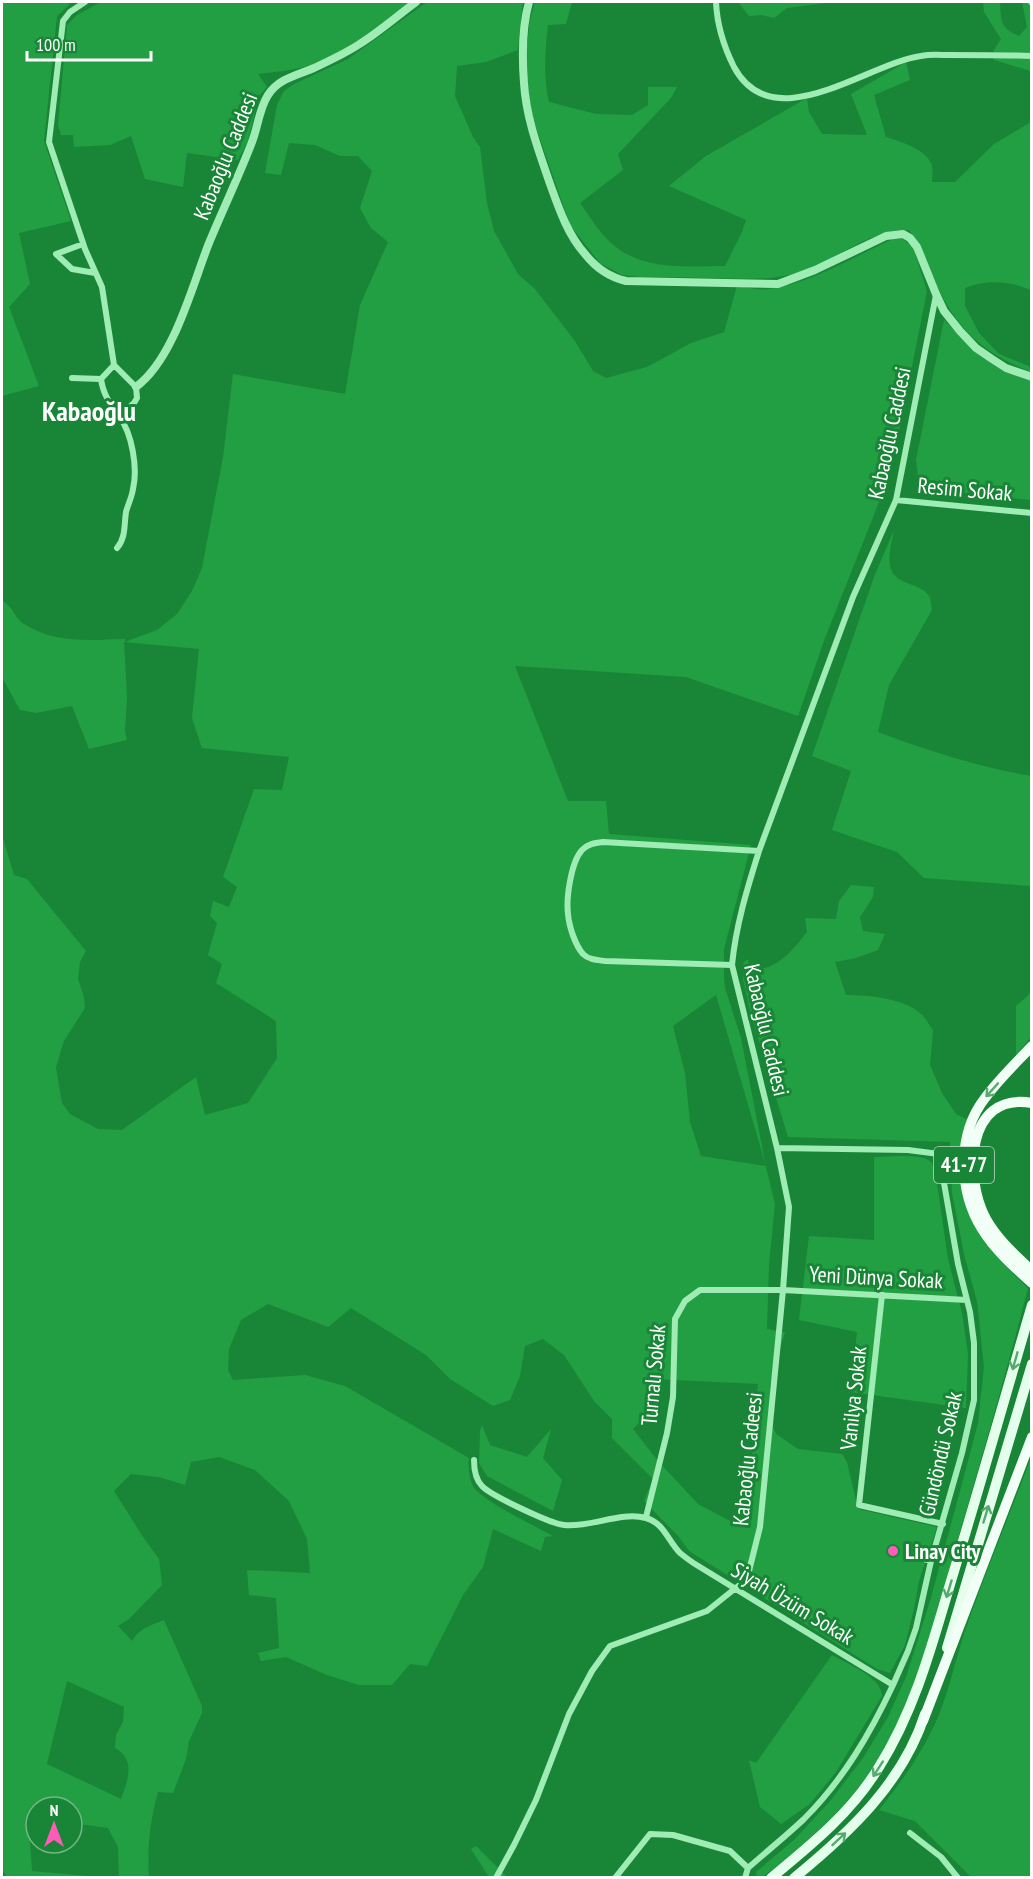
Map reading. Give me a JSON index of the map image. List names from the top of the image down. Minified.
{"streets":{"highway":["41-77"],"street":["Kabaoğlu Caddesi","Resim Sokak","Yeni Dünya Sokak","Turnalı Sokak","Vanilya Sokak","Gündöndü Sokak","Kabaoğlu Cadeesi","Siyah Üzüm Sokak"]},"crossings":[["Kabaoğlu Caddesi","Resim Sokak"],["Kabaoğlu Caddesi","Yeni Dünya Sokak"],["Kabaoğlu Caddesi","Turnalı Sokak"],["Kabaoğlu Caddesi","Gündöndü Sokak"],["Kabaoğlu Caddesi","Kabaoğlu Cadeesi"],["Yeni Dünya Sokak","Turnalı Sokak"],["Yeni Dünya Sokak","Vanilya Sokak"],["Yeni Dünya Sokak","Gündöndü Sokak"],["Yeni Dünya Sokak","Kabaoğlu Cadeesi"],["Turnalı Sokak","Kabaoğlu Cadeesi"],["Turnalı Sokak","Siyah Üzüm Sokak"],["Vanilya Sokak","Gündöndü Sokak"],["Gündöndü Sokak","Siyah Üzüm Sokak"],["Kabaoğlu Cadeesi","Siyah Üzüm Sokak"]],"districts":["Kabaoğlu"],"places":["Linay City"],"scale_bar":"100 m","north":"top"}
